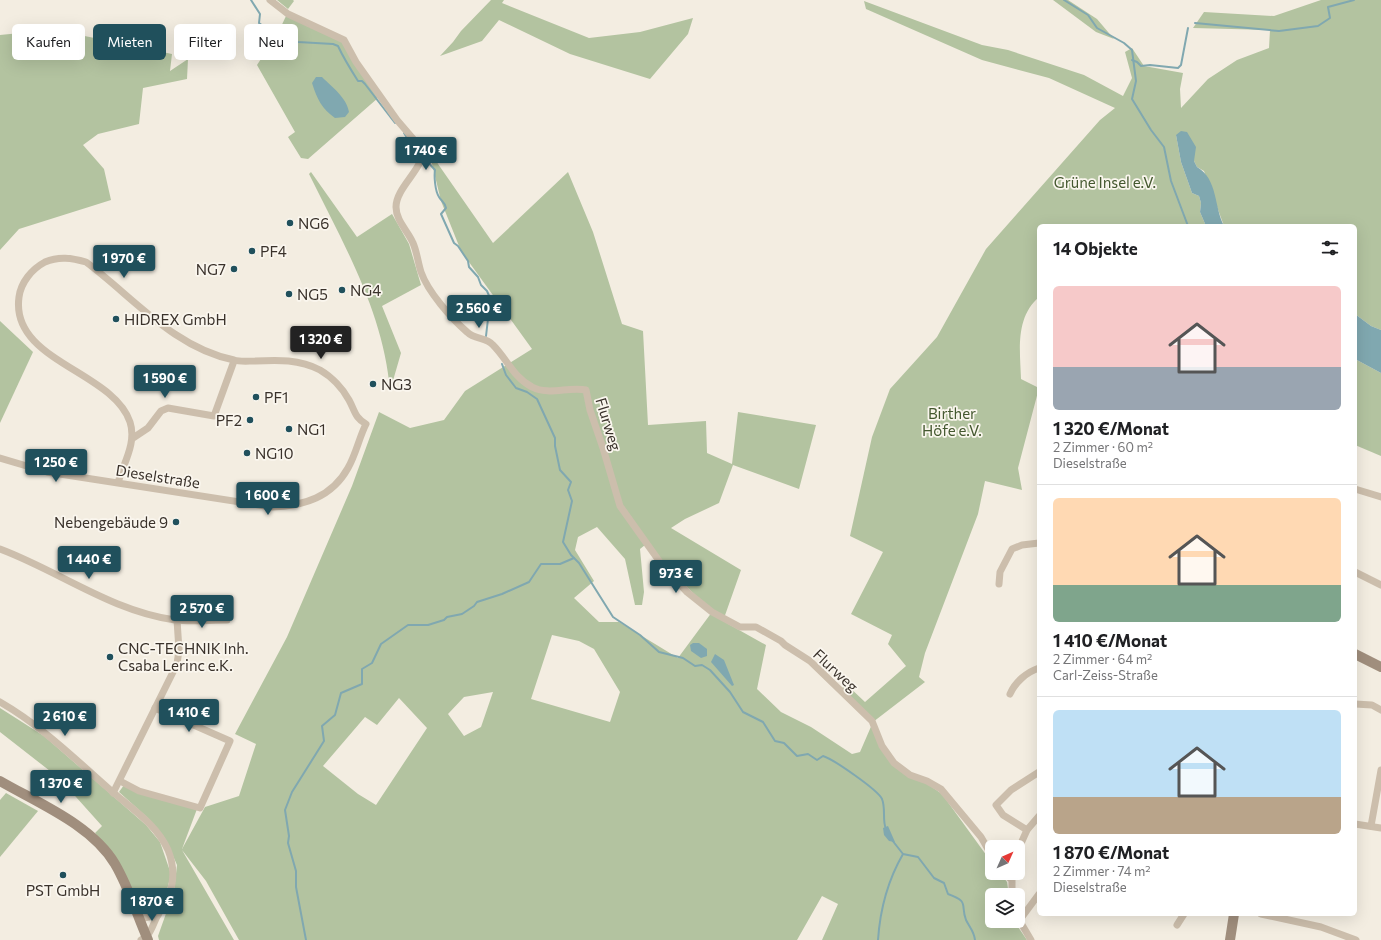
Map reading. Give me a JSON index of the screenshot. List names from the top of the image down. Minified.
{"streets":{"street":["Flurweg","Dieselstraße"]},"parks":["Grüne Insel e.V.","Birther Höfe e.V."],"places":["NG6","PF4","NG7","NG4","NG5","HIDREX GmbH","NG3","PF1","PF2","NG1","NG10","Nebengebäude 9","CNC-TECHNIK Inh. Csaba Lerinc e.K.","PST GmbH"],"north":"top right","page":{"chip":["Kaufen","Mieten","Filter","Neu"],"price":["1 740 €","1 970 €","2 560 €","1 320 €","1 590 €","1 250 €","1 600 €","1 440 €","973 €","2 570 €","1 410 €","2 610 €","1 370 €","1 870 €"],"heading":"14 Objekte","list":[{"name":"1 320 €/Monat","note":"2 Zimmer · 60 m² · Dieselstraße"},{"name":"1 410 €/Monat","note":"2 Zimmer · 64 m² · Carl-Zeiss-Straße"},{"name":"1 870 €/Monat","note":"2 Zimmer · 74 m² · Dieselstraße"}]}}
